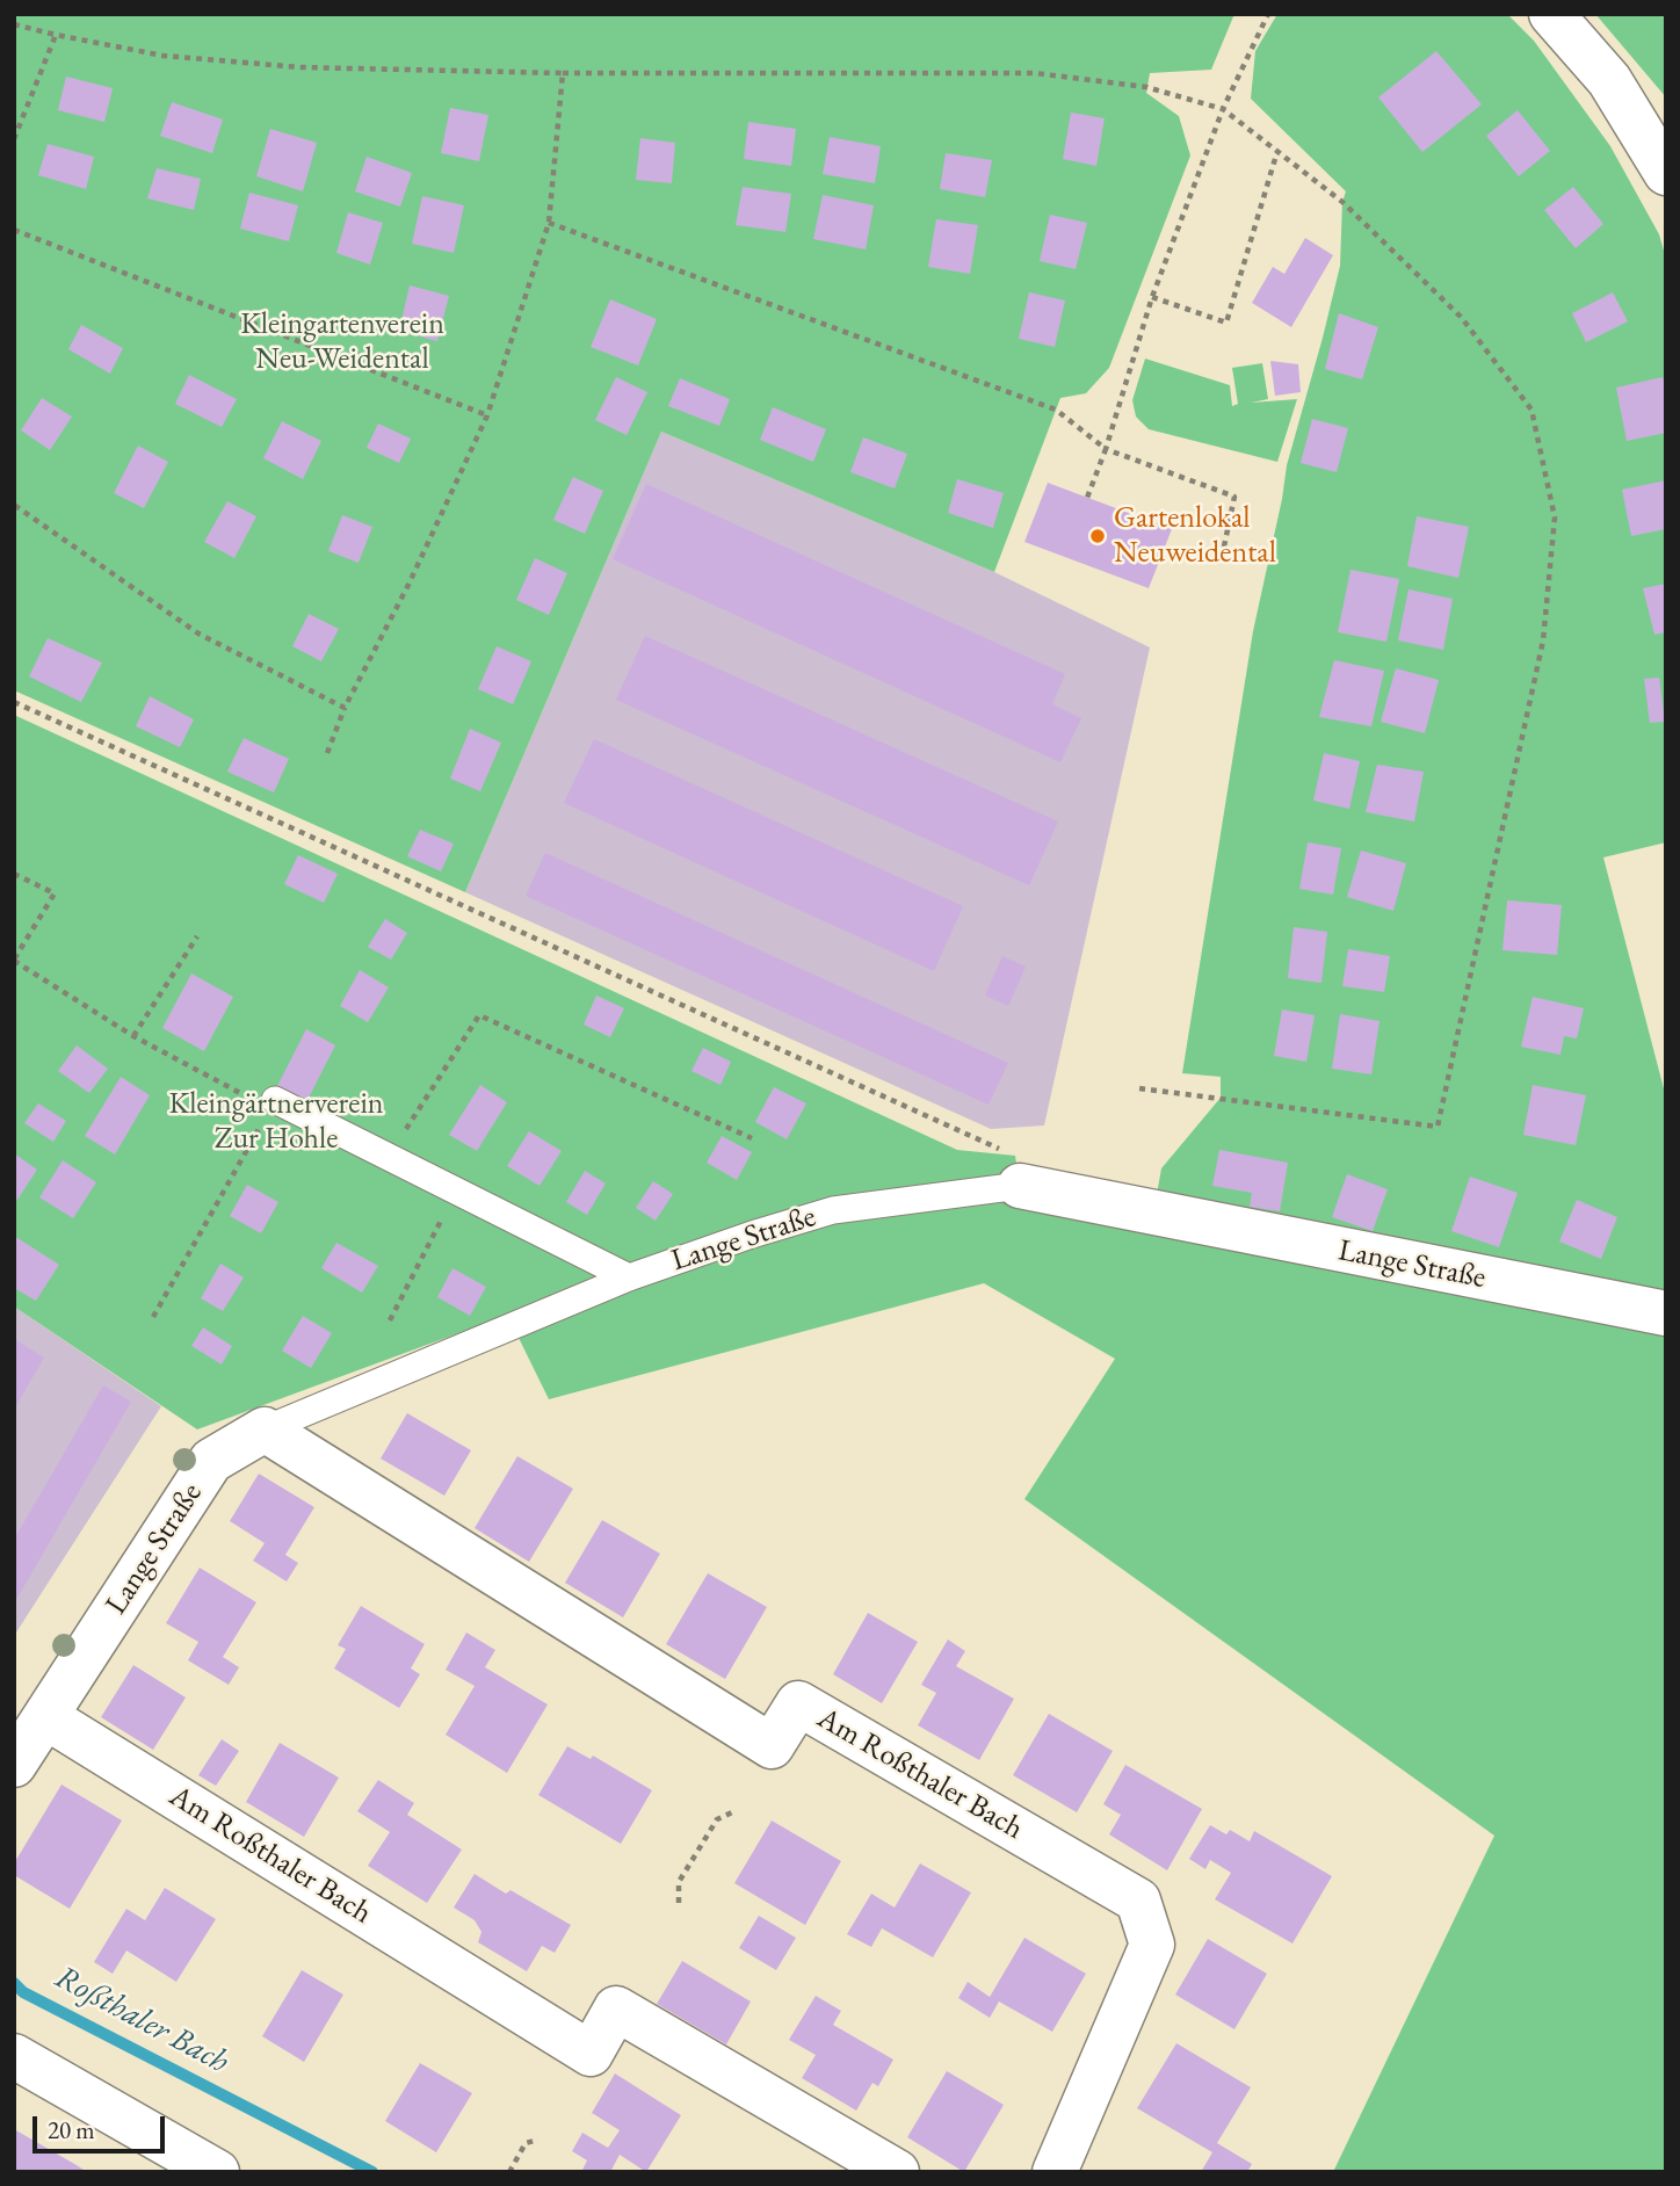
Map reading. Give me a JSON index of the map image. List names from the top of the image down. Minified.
{"streets":{"street":["Lange Straße","Am Roßthaler Bach"]},"crossings":[["Lange Straße","Am Roßthaler Bach"]],"water":["Roßthaler Bach"],"parks":["Kleingartenverein Neu-Weidental","Kleingärtnerverein Zur Hohle"],"places":["Gartenlokal Neuweidental"],"scale_bar":"20 m"}
